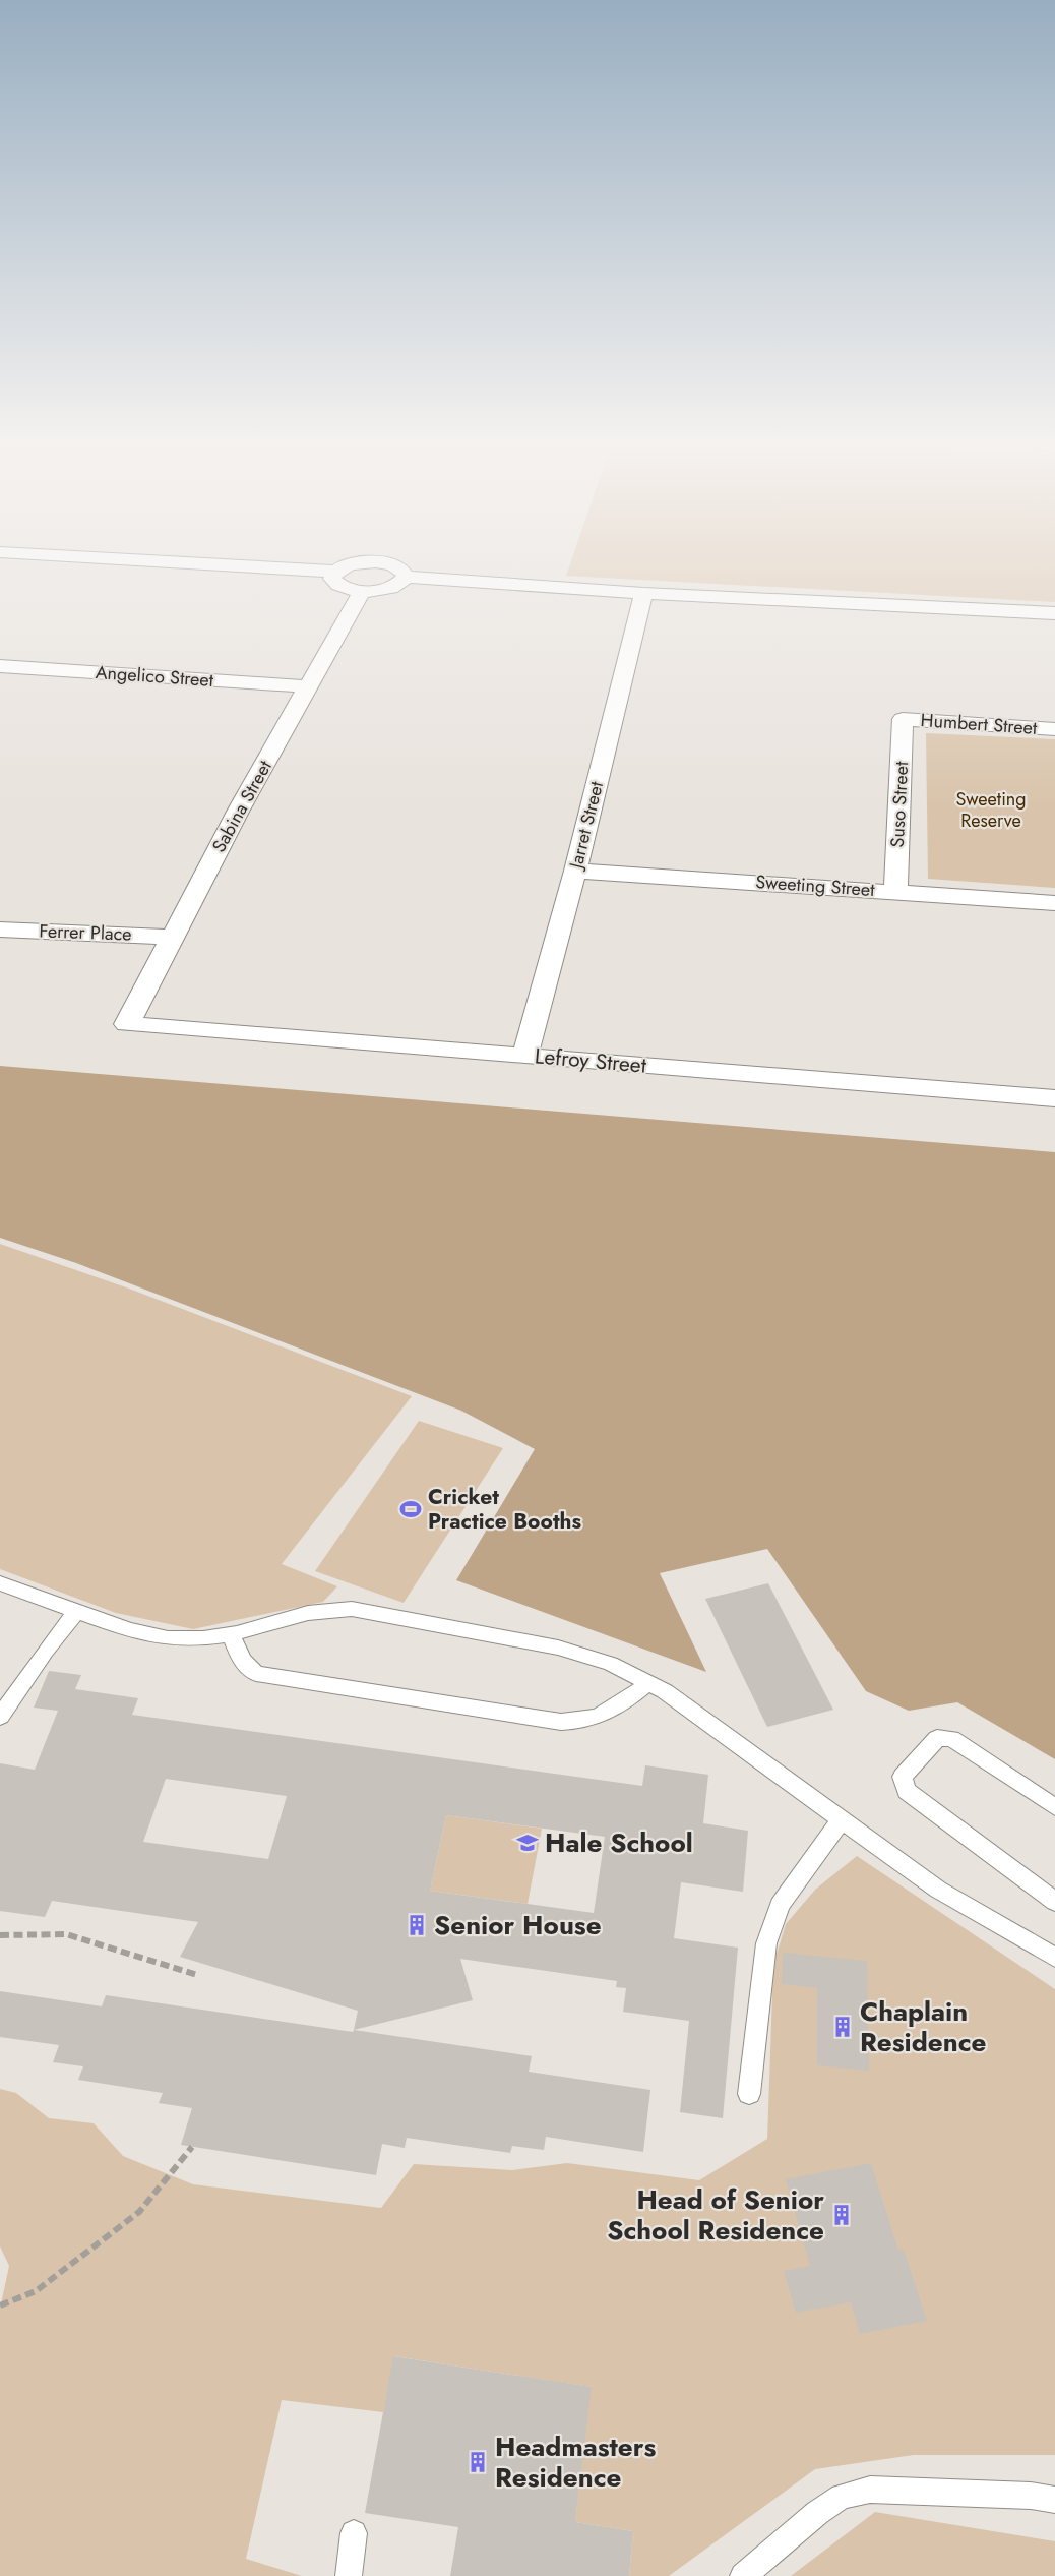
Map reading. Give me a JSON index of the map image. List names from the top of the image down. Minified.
{"streets":{"street":["Angelico Street","Humbert Street","Suso Street","Sabina Street","Jarret Street","Sweeting Street","Ferrer Place","Lefroy Street"]},"crossings":[["Angelico Street","Sabina Street"],["Humbert Street","Suso Street"],["Suso Street","Sweeting Street"],["Sabina Street","Ferrer Place"],["Sabina Street","Lefroy Street"],["Jarret Street","Sweeting Street"],["Jarret Street","Lefroy Street"]],"parks":["Sweeting Reserve"],"places":{"sports":["Cricket Practice Booths"],"school or university":["Hale School"],"building":["Senior House","Chaplain Residence","Head of Senior School Residence","Headmasters Residence"]}}
